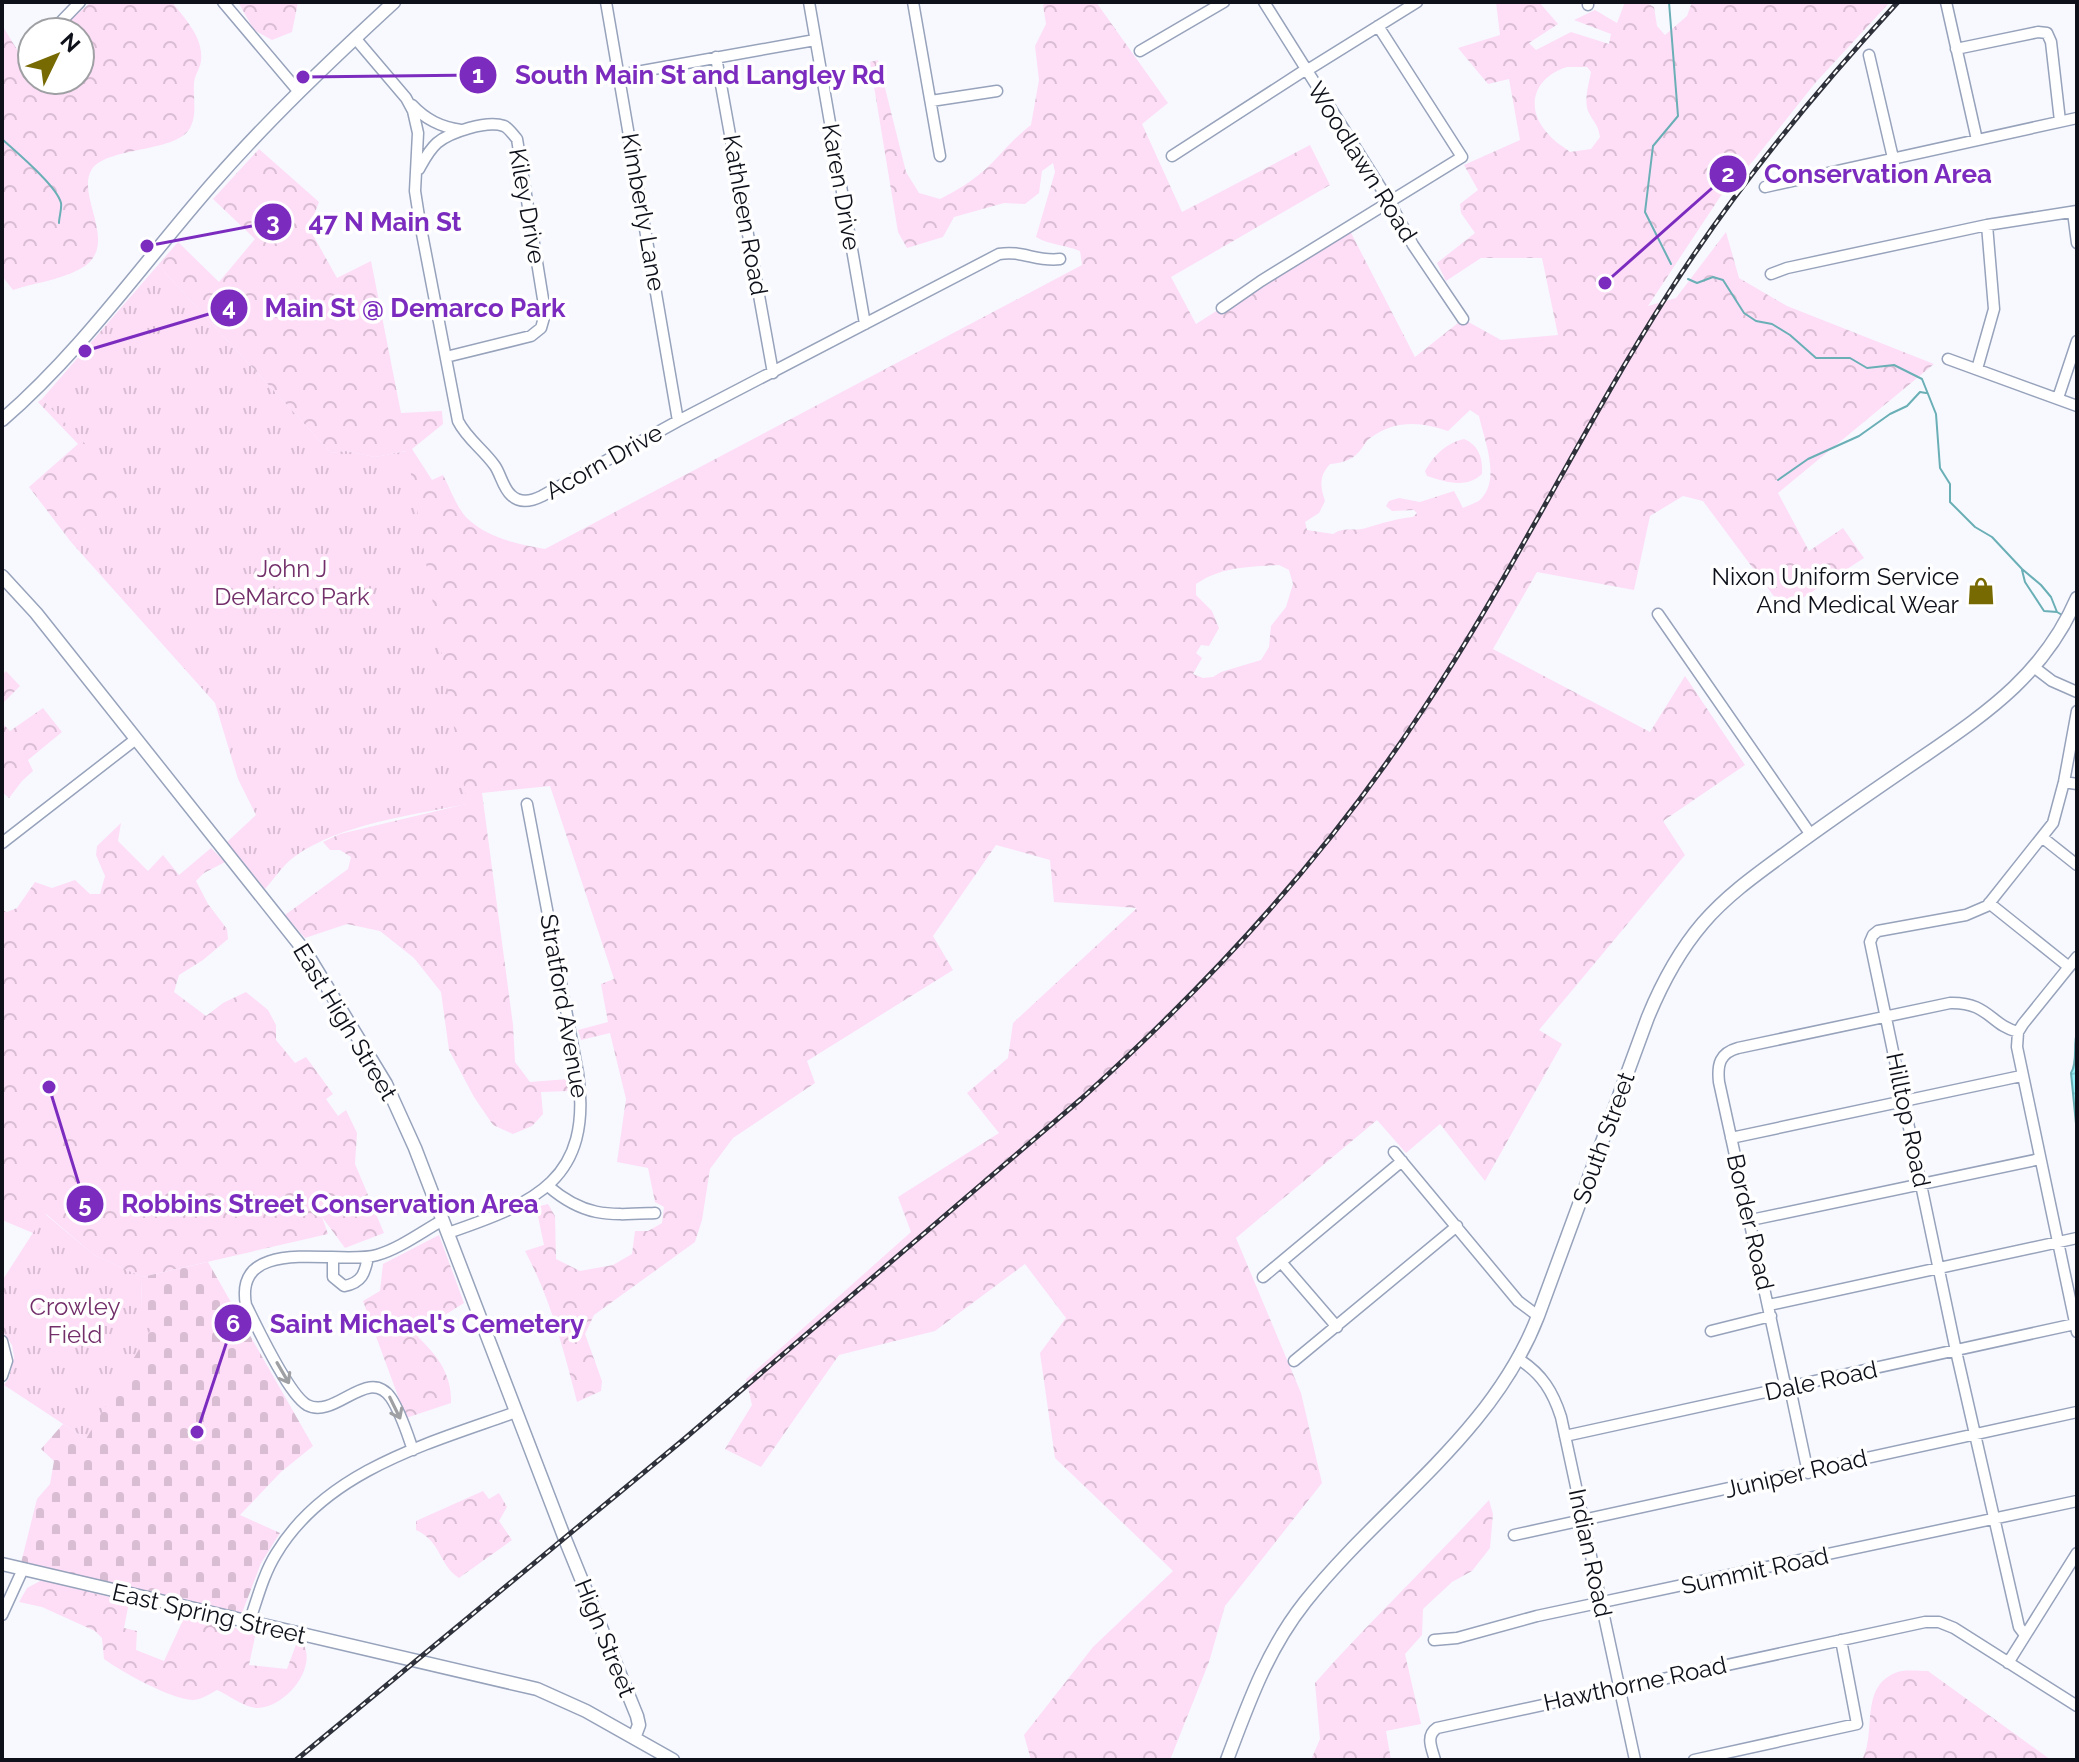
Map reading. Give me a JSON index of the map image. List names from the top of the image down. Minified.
{"streets":{"main road":["East High Street","South Street","East Spring Street","High Street"],"street":["Woodlawn Road","Karen Drive","Kiley Drive","Kimberly Lane","Kathleen Road","Acorn Drive","Stratford Avenue","Hilltop Road","Border Road","Dale Road","Juniper Road","Indian Road","Summit Road","Hawthorne Road"]},"crossings":[["Karen Drive","Acorn Drive"],["Kiley Drive","Acorn Drive"],["Kimberly Lane","Acorn Drive"],["Kathleen Road","Acorn Drive"],["Stratford Avenue","East High Street"],["East High Street","High Street"],["Hilltop Road","Border Road"],["Hilltop Road","Dale Road"],["Hilltop Road","Juniper Road"],["Hilltop Road","Summit Road"],["South Street","Indian Road"],["Border Road","Dale Road"],["Border Road","Juniper Road"],["Dale Road","Indian Road"],["Juniper Road","Indian Road"],["Indian Road","Summit Road"],["Indian Road","Hawthorne Road"],["East Spring Street","High Street"]],"parks":["John J DeMarco Park","Crowley Field"],"places":{"other":["South Main St and Langley Rd","47 N Main St","Conservation Area","Main St @ Demarco Park","Robbins Street Conservation Area","Saint Michael's Cemetery"],"shop":["Nixon Uniform Service And Medical Wear"]},"north":"top right"}
